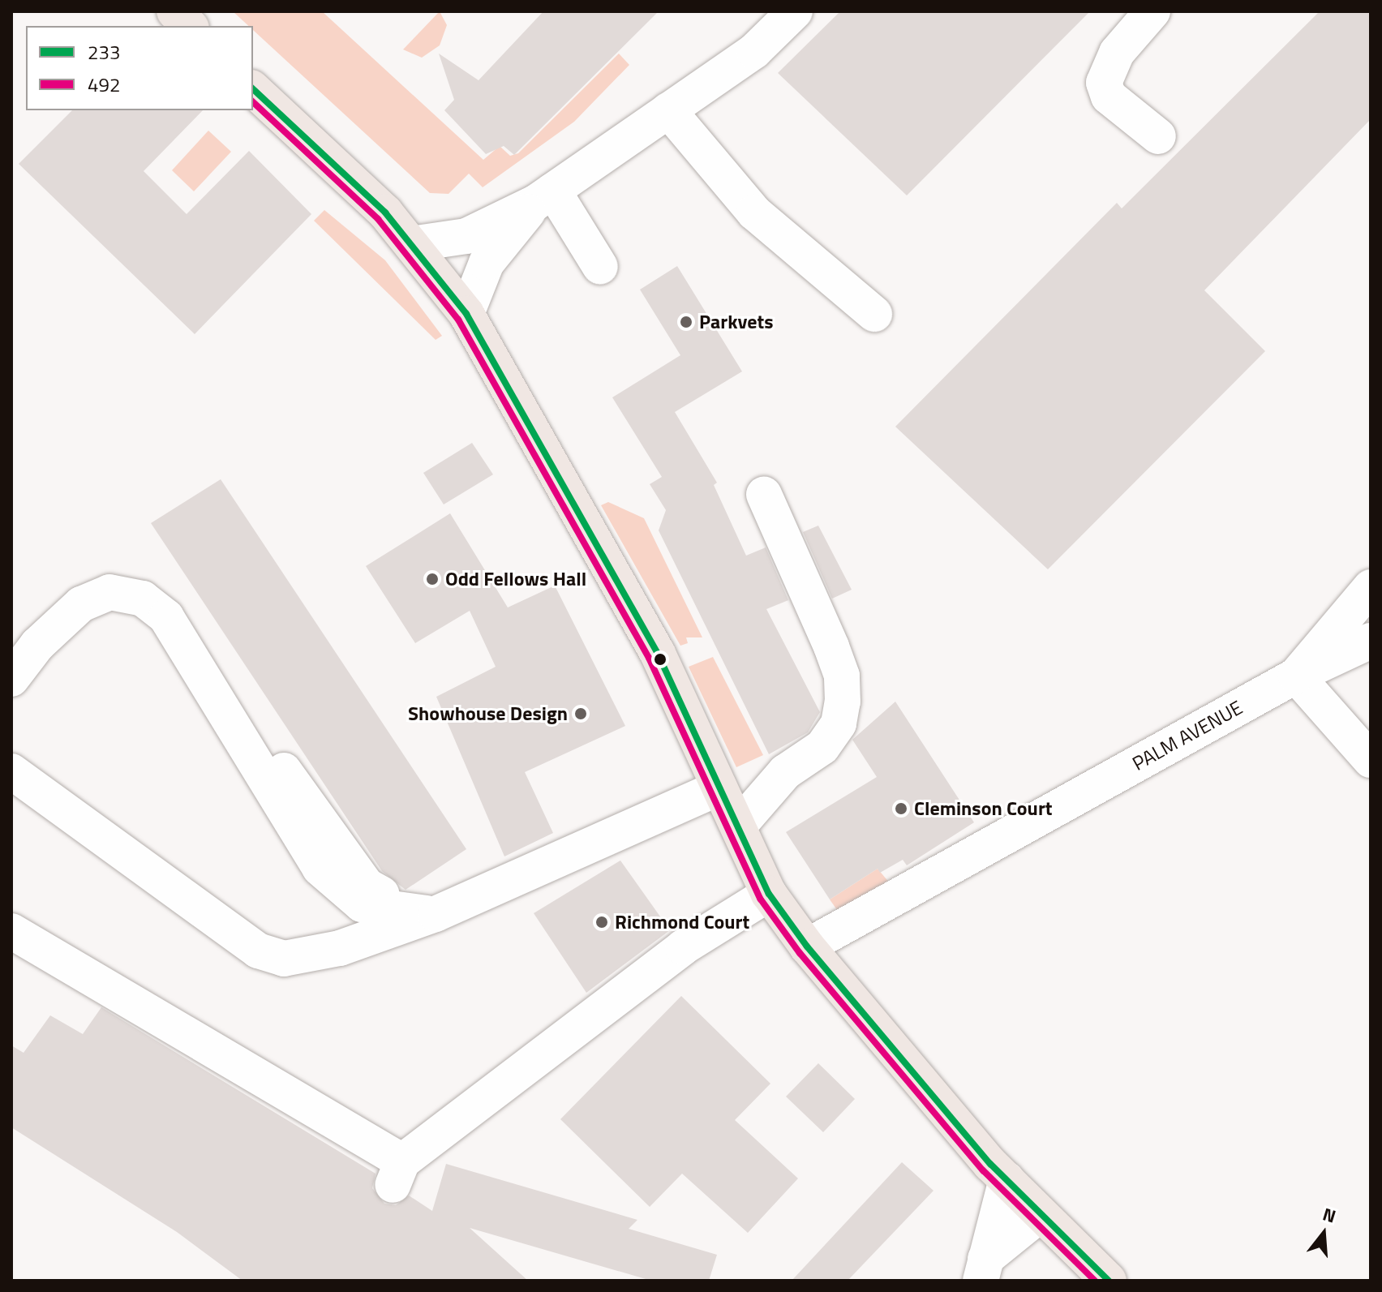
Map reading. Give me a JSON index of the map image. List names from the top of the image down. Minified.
{"streets":{"street":["PALM AVENUE"]},"places":["Parkvets","Odd Fellows Hall","Showhouse Design","Cleminson Court","Richmond Court"],"lines":["transit line 233","transit line 492"],"legend":["233","492"],"north":"top"}
